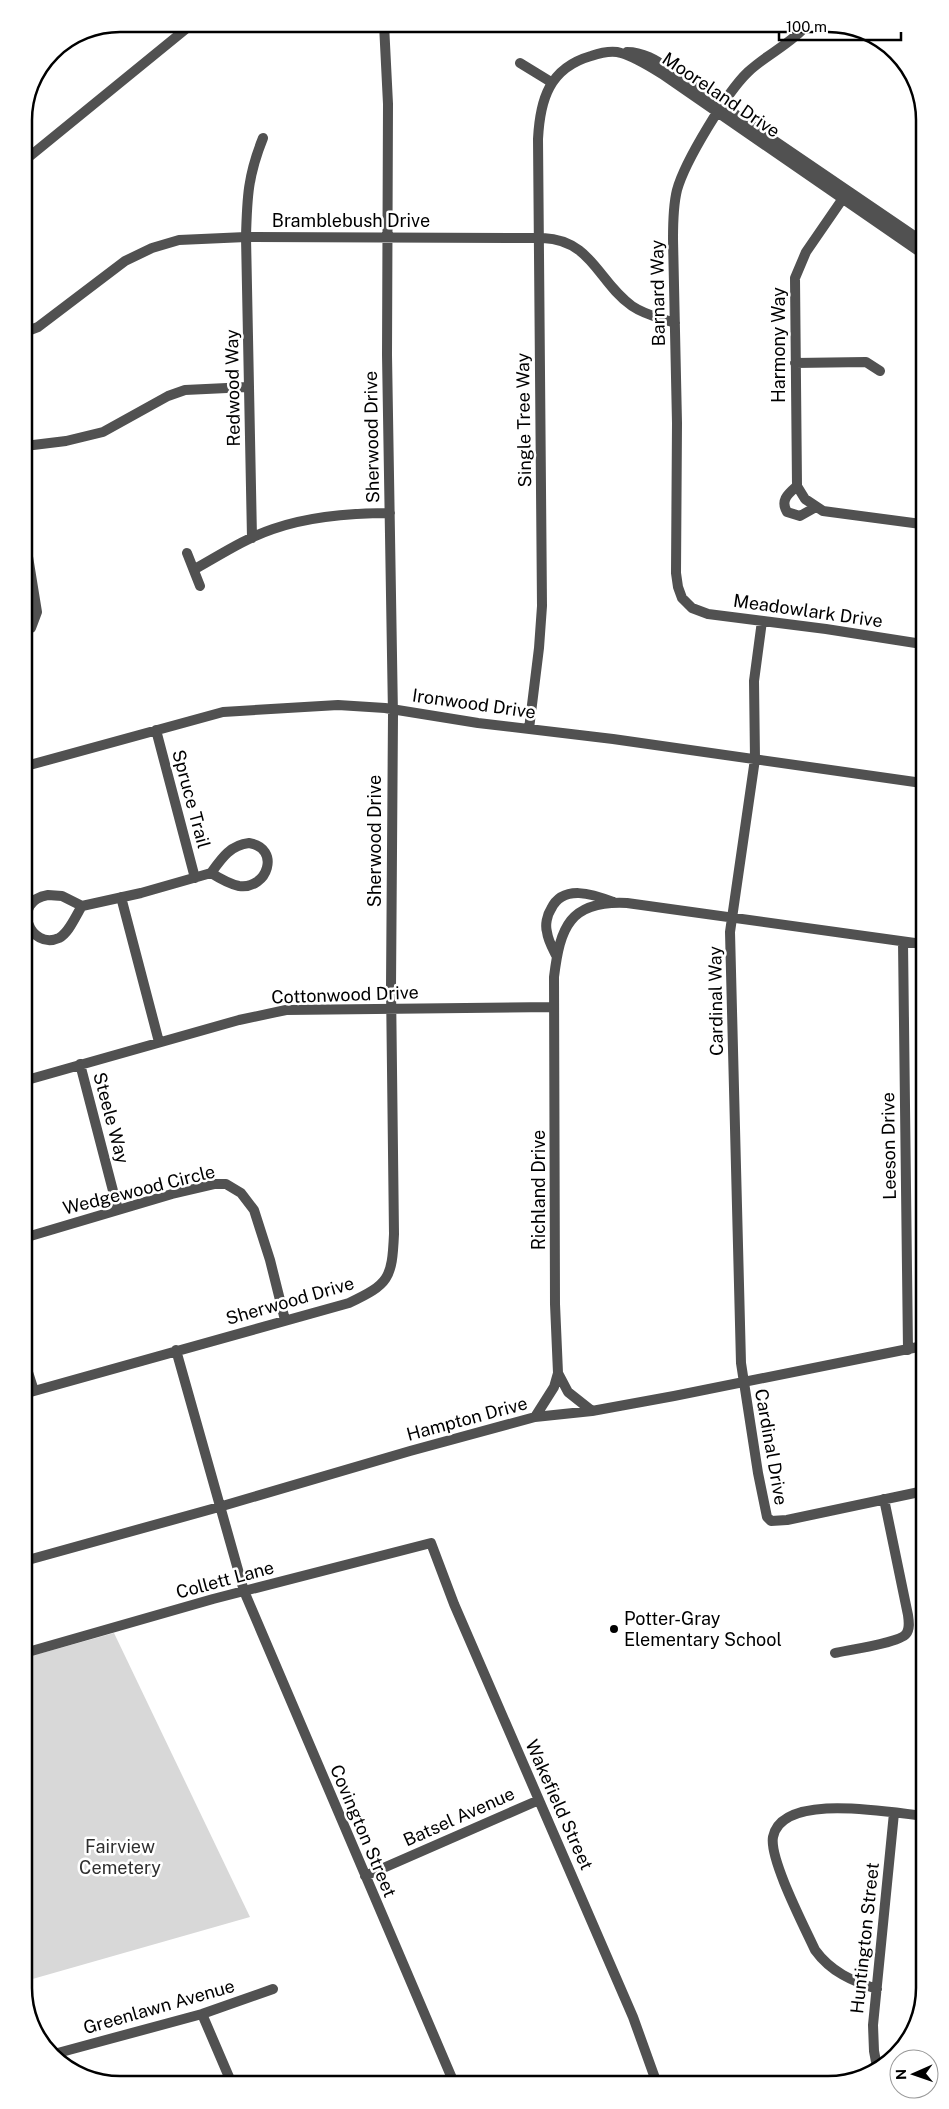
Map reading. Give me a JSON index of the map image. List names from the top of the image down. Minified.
{"streets":{"street":["Mooreland Drive","Bramblebush Drive","Barnard Way","Harmony Way","Redwood Way","Single Tree Way","Sherwood Drive","Meadowlark Drive","Ironwood Drive","Spruce Trail","Cottonwood Drive","Cardinal Way","Steele Way","Leeson Drive","Wedgewood Circle","Richland Drive","Hampton Drive","Cardinal Drive","Collett Lane","Wakefield Street","Batsel Avenue","Covington Street","Huntington Street","Greenlawn Avenue"]},"crossings":[["Mooreland Drive","Barnard Way"],["Mooreland Drive","Harmony Way"],["Mooreland Drive","Single Tree Way"],["Bramblebush Drive","Barnard Way"],["Bramblebush Drive","Redwood Way"],["Bramblebush Drive","Single Tree Way"],["Bramblebush Drive","Sherwood Drive"],["Barnard Way","Meadowlark Drive"],["Single Tree Way","Ironwood Drive"],["Sherwood Drive","Ironwood Drive"],["Sherwood Drive","Cottonwood Drive"],["Sherwood Drive","Wedgewood Circle"],["Sherwood Drive","Covington Street"],["Meadowlark Drive","Cardinal Way"],["Ironwood Drive","Spruce Trail"],["Ironwood Drive","Cardinal Way"],["Cottonwood Drive","Steele Way"],["Cottonwood Drive","Richland Drive"],["Cardinal Way","Hampton Drive"],["Cardinal Way","Cardinal Drive"],["Steele Way","Wedgewood Circle"],["Leeson Drive","Hampton Drive"],["Richland Drive","Hampton Drive"],["Hampton Drive","Cardinal Drive"],["Hampton Drive","Covington Street"],["Collett Lane","Wakefield Street"],["Collett Lane","Covington Street"],["Wakefield Street","Batsel Avenue"],["Batsel Avenue","Covington Street"]],"parks":["Fairview Cemetery"],"places":["Potter-Gray Elementary School"],"scale_bar":"100 m","north":"left"}
